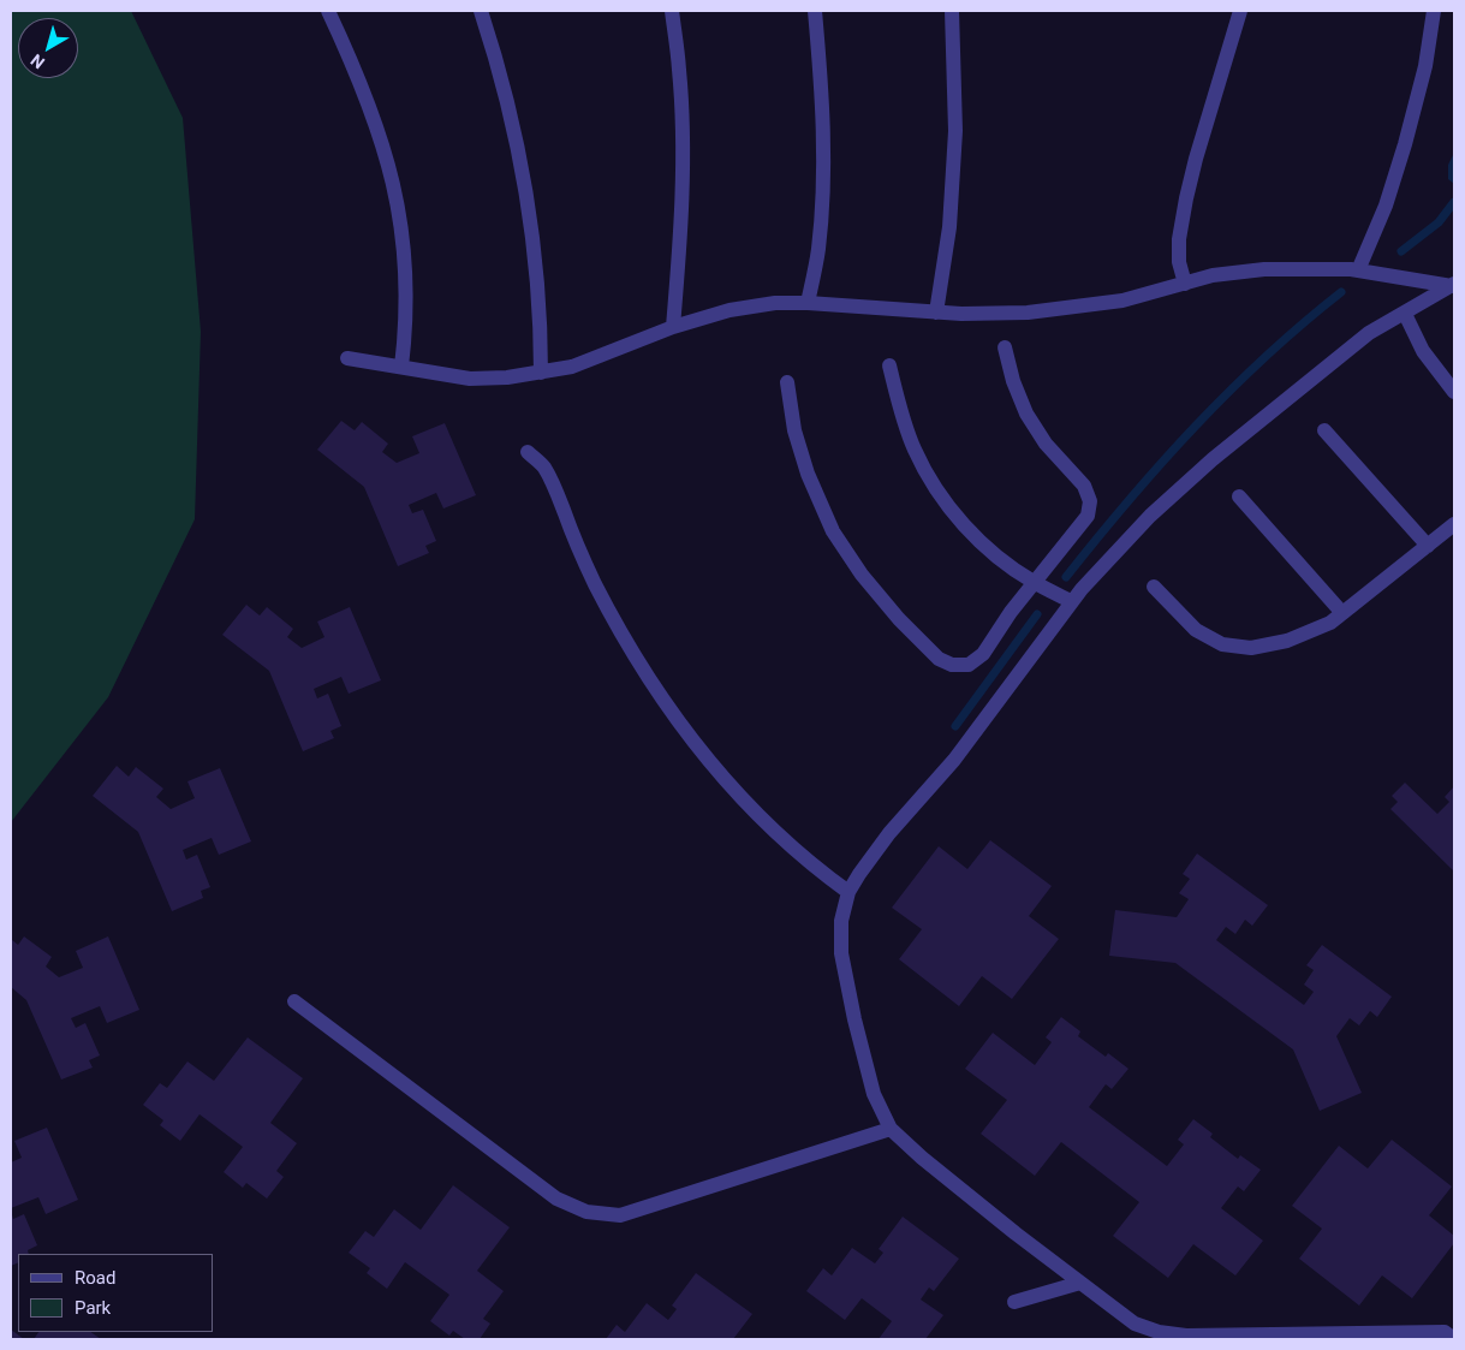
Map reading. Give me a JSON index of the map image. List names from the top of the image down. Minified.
{"legend":["Road","Park"],"north":"bottom left"}
